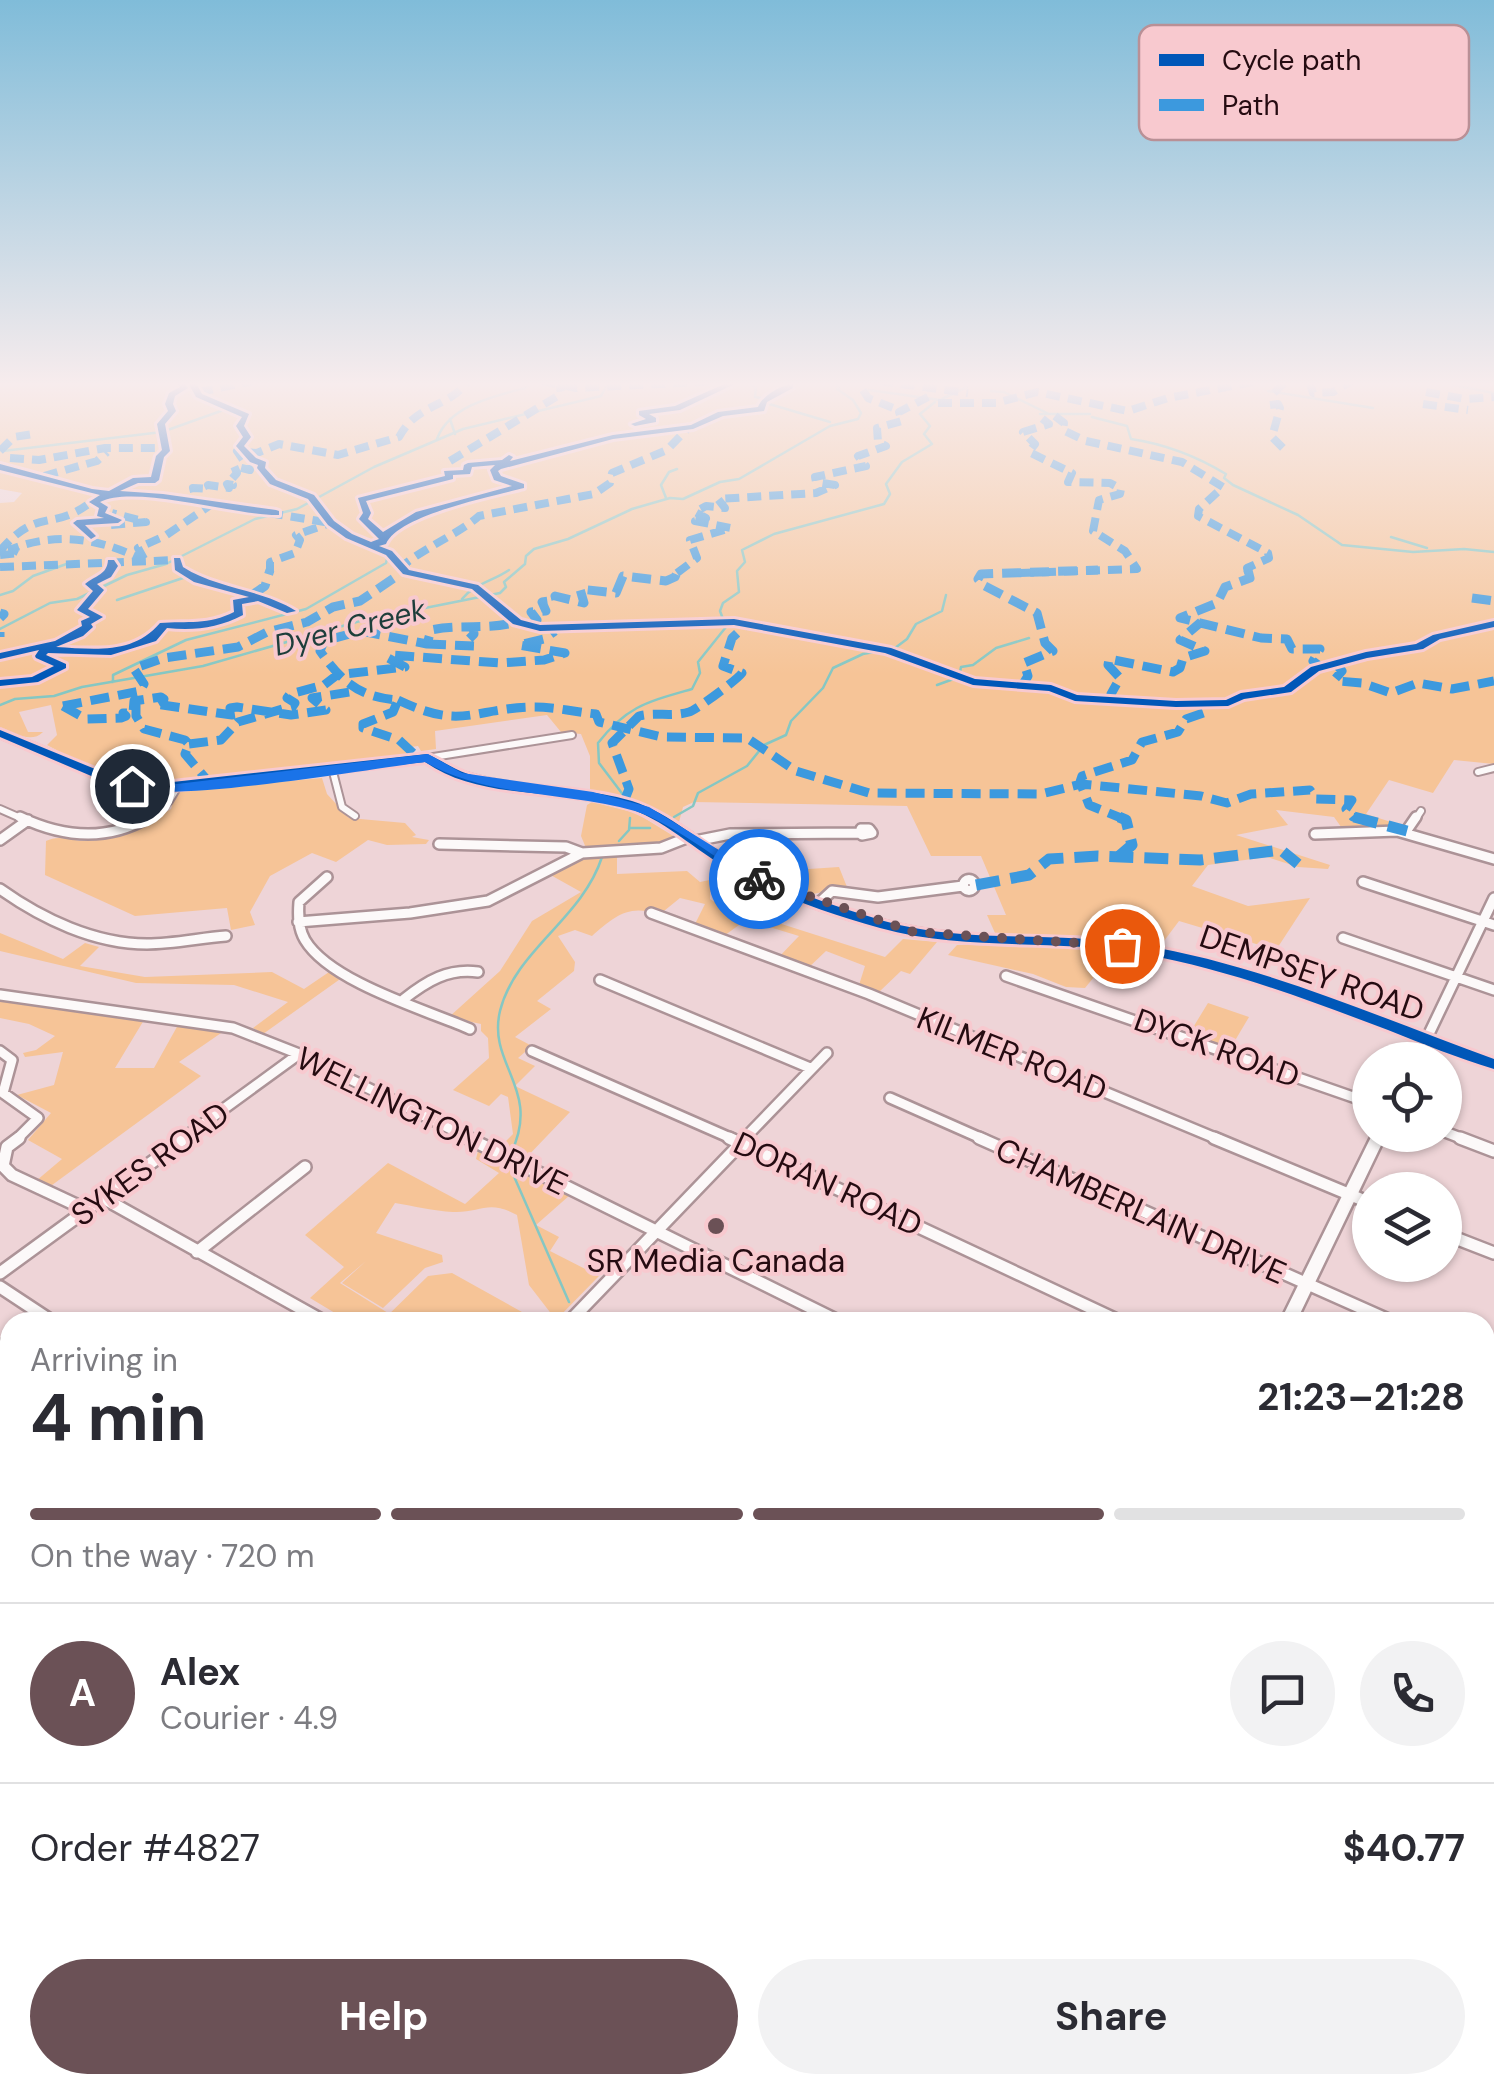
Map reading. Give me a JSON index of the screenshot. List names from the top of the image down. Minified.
{"streets":{"street":["DEMPSEY ROAD","DYCK ROAD","KILMER ROAD","WELLINGTON DRIVE","SYKES ROAD","DORAN ROAD","CHAMBERLAIN DRIVE"]},"crossings":[["WELLINGTON DRIVE","SYKES ROAD"]],"water":["Dyer Creek"],"places":["SR Media Canada"],"legend":["Cycle path","Path"],"page":{"heading":["4 min","Arriving in","21:23–21:28"],"panel":["Alex","Courier · 4.9","Order #4827","$40.77"],"bar":"On the way · 720 m","round":"A","buttons":["Help","Share"]}}
